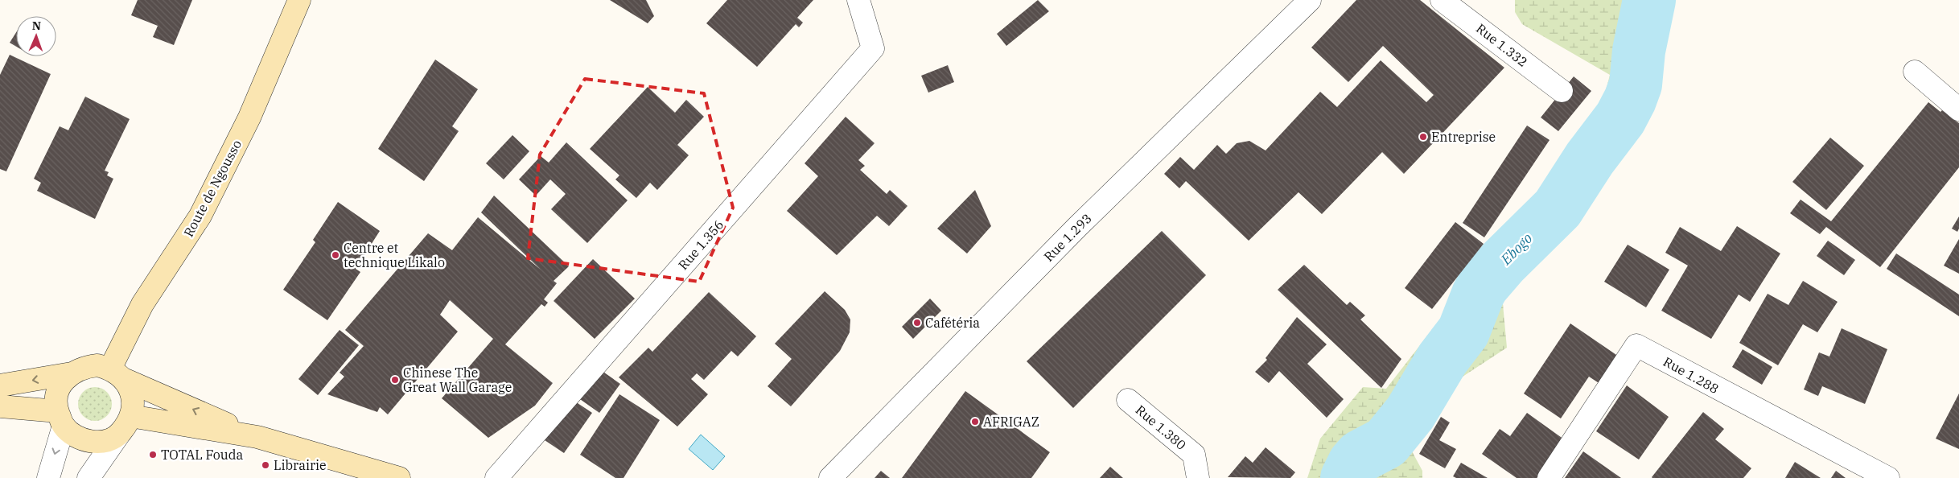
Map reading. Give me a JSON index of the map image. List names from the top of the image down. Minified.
{"streets":{"main road":["Route de Ngousso"],"street":["Rue 1.332","Rue 1.293","Rue 1.356","Rue 1.288","Rue 1.380"]},"water":["Ebogo"],"places":["Entreprise","Centre et technique Likalo","Cafétéria","Chinese The Great Wall Garage","AFRIGAZ","TOTAL Fouda","Librairie"],"north":"top"}
